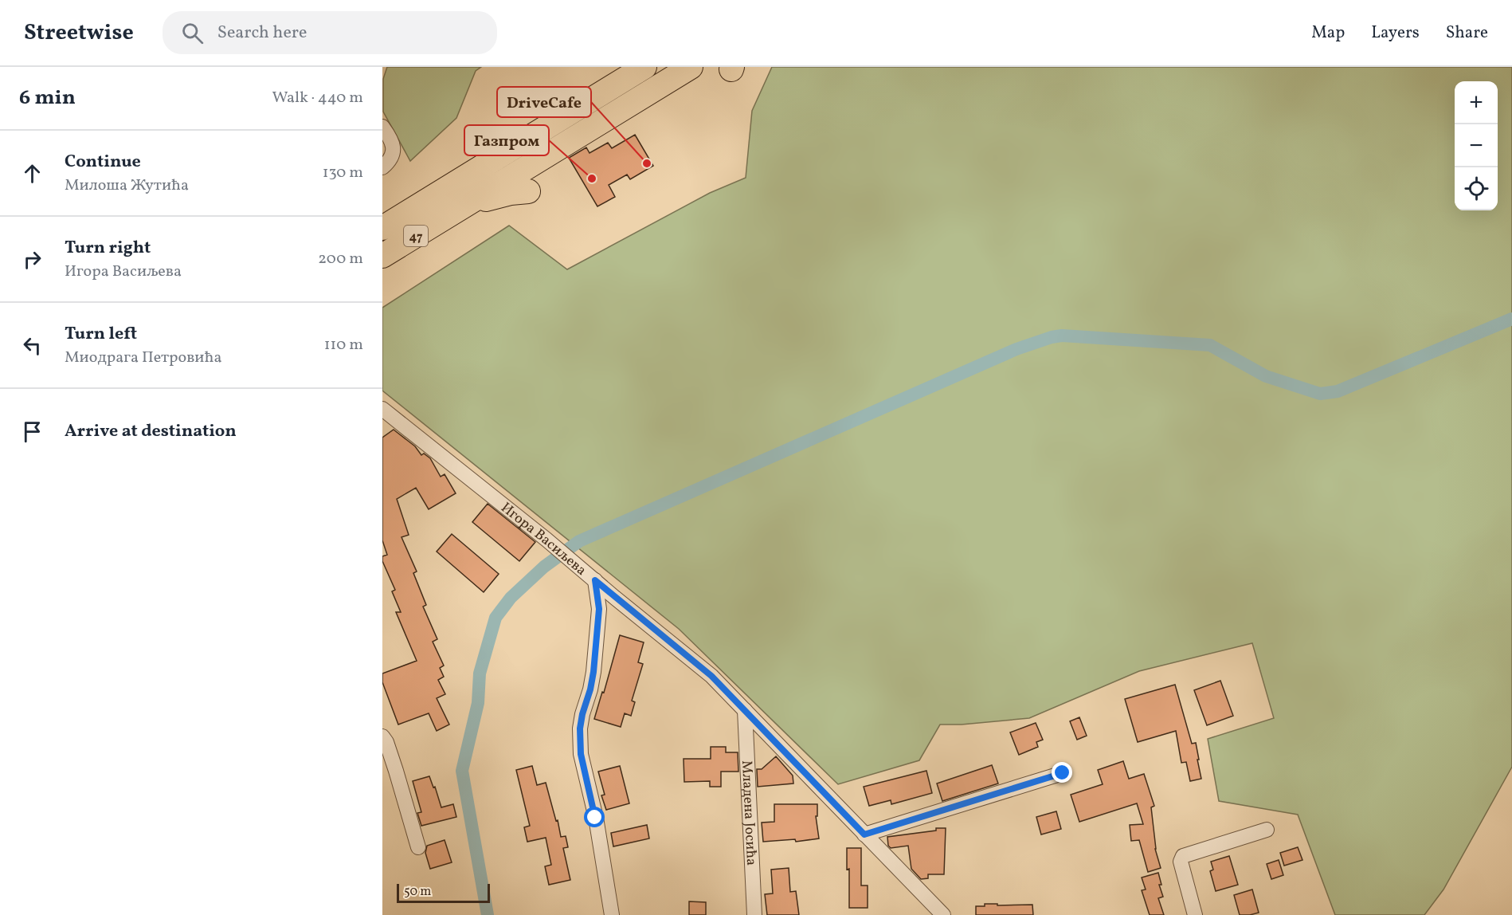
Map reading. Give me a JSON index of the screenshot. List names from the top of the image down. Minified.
{"streets":{"main road":["47"],"street":["Игора Васиљева","Младена Јосића"]},"crossings":[["Игора Васиљева","Младена Јосића"]],"places":["DriveCafe","Газпром"],"scale_bar":"50 m","page":{"header":"Streetwise","search":"Search here","nav":["Map","Layers","Share"],"heading":["6 min","Walk · 440 m"],"map_buttons":["+","−"],"list":[["Continue","Милоша Жутића","130 m"],["Turn right","Игора Васиљева","200 m"],["Turn left","Миодрага Петровића","110 m"],"Arrive at destination"],"scale":"50 m"}}
